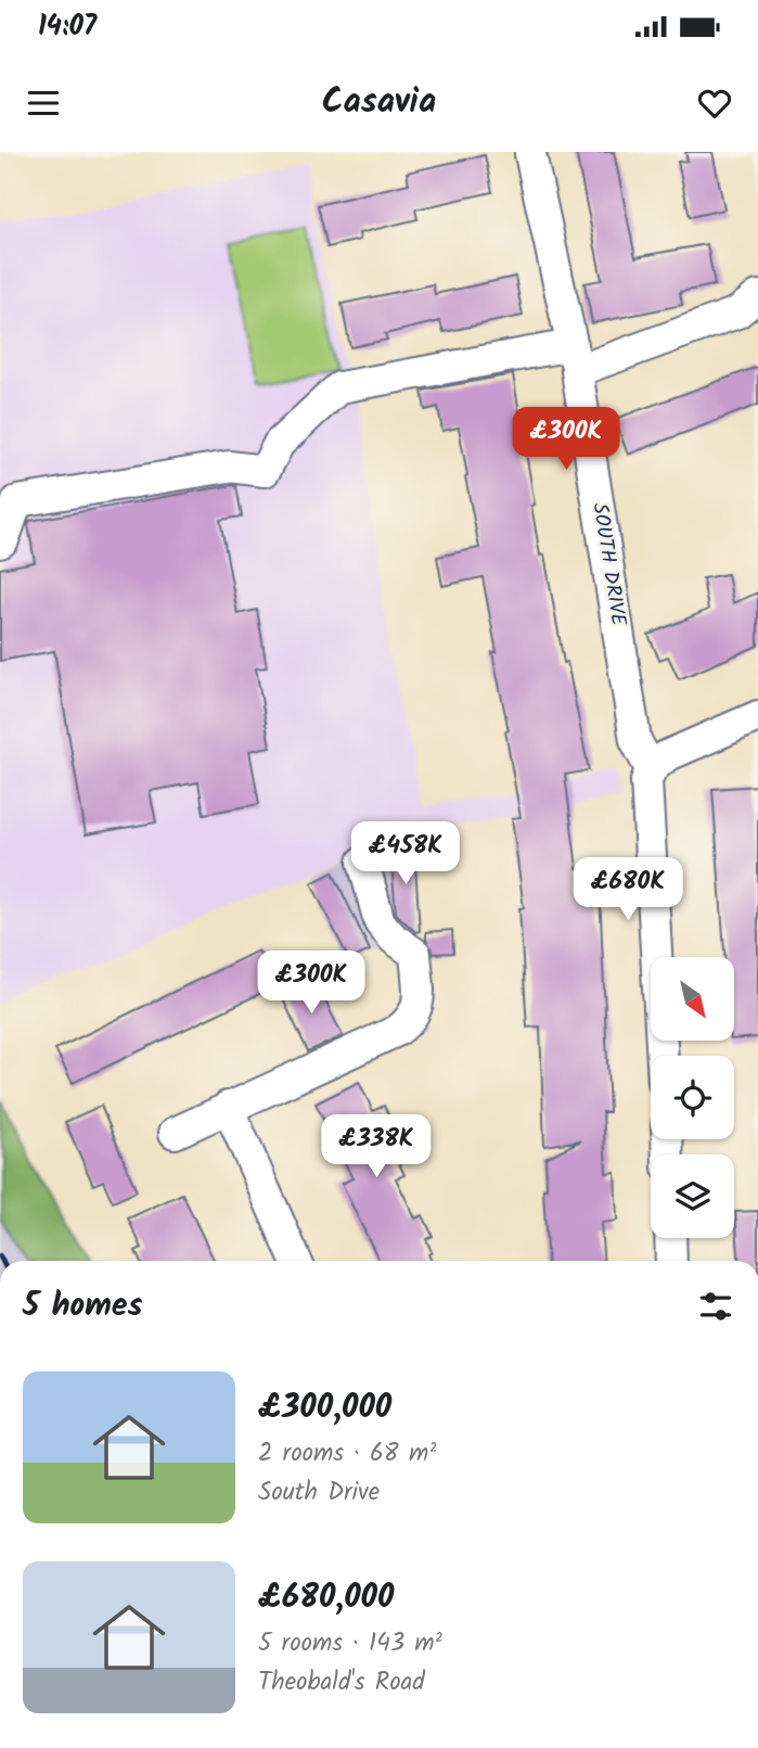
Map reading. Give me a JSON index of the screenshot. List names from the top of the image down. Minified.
{"streets":{"street":["SOUTH DRIVE"]},"north":"bottom right","page":{"status":"14:07","header":"Casavia","price":["£300K","£458K","£680K","£300K","£338K"],"heading":"5 homes","list":[{"name":"£300,000","note":"2 rooms · 68 m² · South Drive"},{"name":"£680,000","note":"5 rooms · 143 m² · Theobald's Road"}]}}
